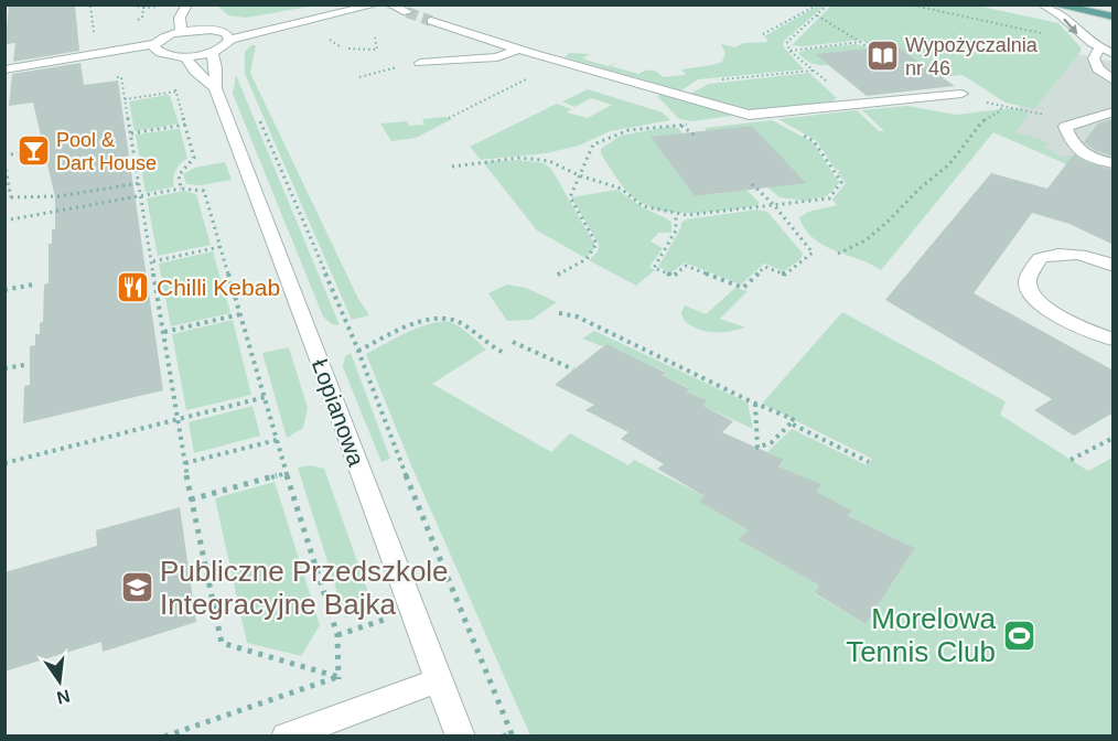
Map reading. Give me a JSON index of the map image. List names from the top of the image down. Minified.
{"streets":{"street":["Łopianowa"]},"places":{"library":["Wypożyczalnia nr 46"],"bar":["Pool & Dart House"],"restaurant":["Chilli Kebab"],"school or university":["Publiczne Przedszkole Integracyjne Bajka"],"sports":["Morelowa Tennis Club"]},"north":"bottom"}
